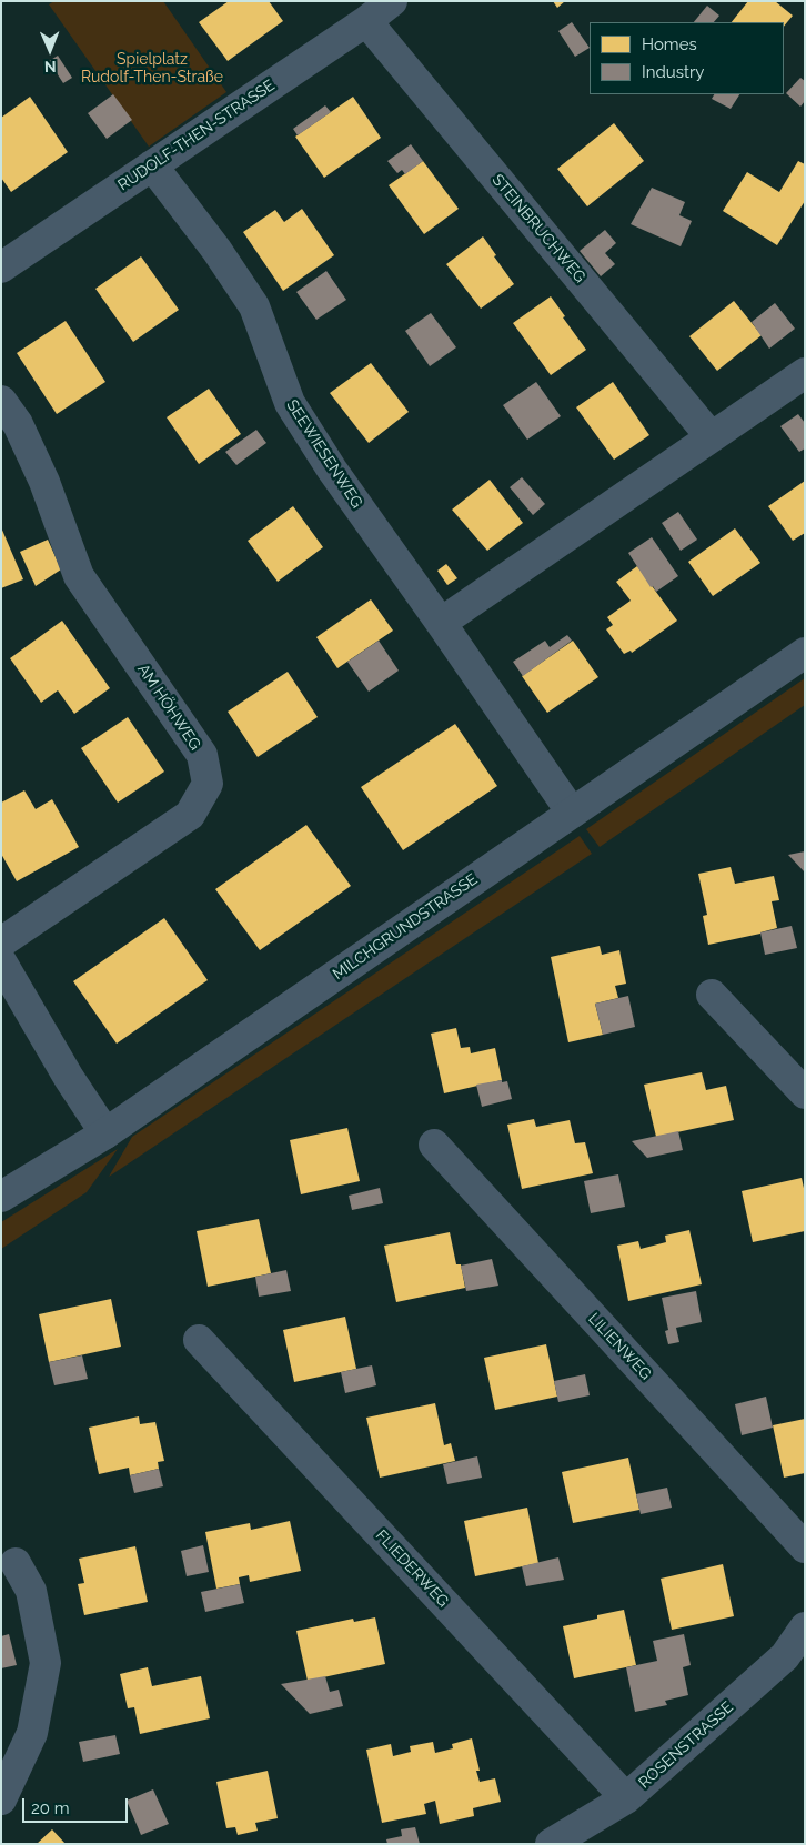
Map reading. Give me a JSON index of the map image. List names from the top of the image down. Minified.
{"streets":{"street":["RUDOLF-THEN-STRASSE","STEINBRUCHWEG","SEEWIESENWEG","AM HÖHWEG","MILCHGRUNDSTRASSE","LILIENWEG","FLIEDERWEG","ROSENSTRASSE"]},"crossings":[["RUDOLF-THEN-STRASSE","STEINBRUCHWEG"],["RUDOLF-THEN-STRASSE","SEEWIESENWEG"],["SEEWIESENWEG","MILCHGRUNDSTRASSE"],["FLIEDERWEG","ROSENSTRASSE"]],"parks":["Spielplatz Rudolf-Then-Straße"],"legend":["Homes","Industry"],"scale_bar":"20 m","north":"bottom"}
